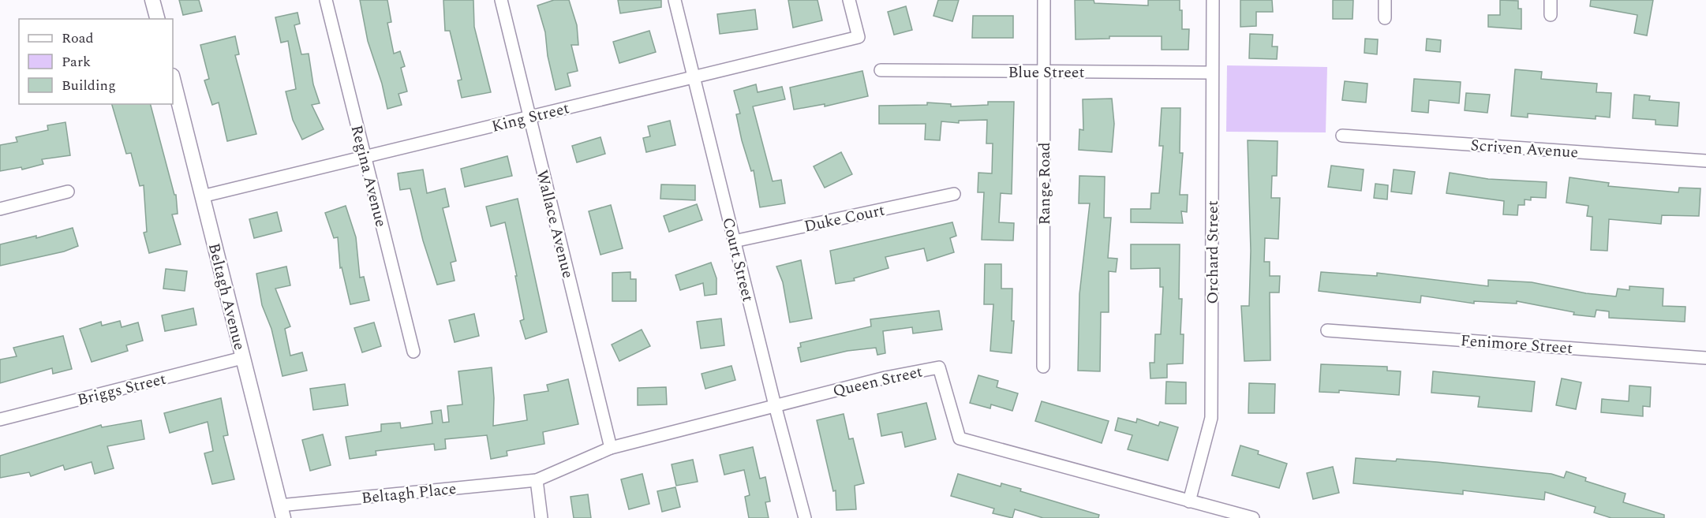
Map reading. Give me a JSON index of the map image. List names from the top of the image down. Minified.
{"streets":{"street":["Blue Street","King Street","Scriven Avenue","Regina Avenue","Range Road","Duke Court","Wallace Avenue","Orchard Street","Court Street","Beltagh Avenue","Fenimore Street","Queen Street","Briggs Street","Beltagh Place"]},"crossings":[["Blue Street","Range Road"],["Blue Street","Orchard Street"],["King Street","Regina Avenue"],["King Street","Wallace Avenue"],["King Street","Court Street"],["King Street","Beltagh Avenue"],["Duke Court","Court Street"],["Wallace Avenue","Queen Street"],["Orchard Street","Queen Street"],["Court Street","Queen Street"],["Beltagh Avenue","Briggs Street"],["Beltagh Avenue","Beltagh Place"],["Queen Street","Beltagh Place"]],"legend":["Road","Park","Building"]}
